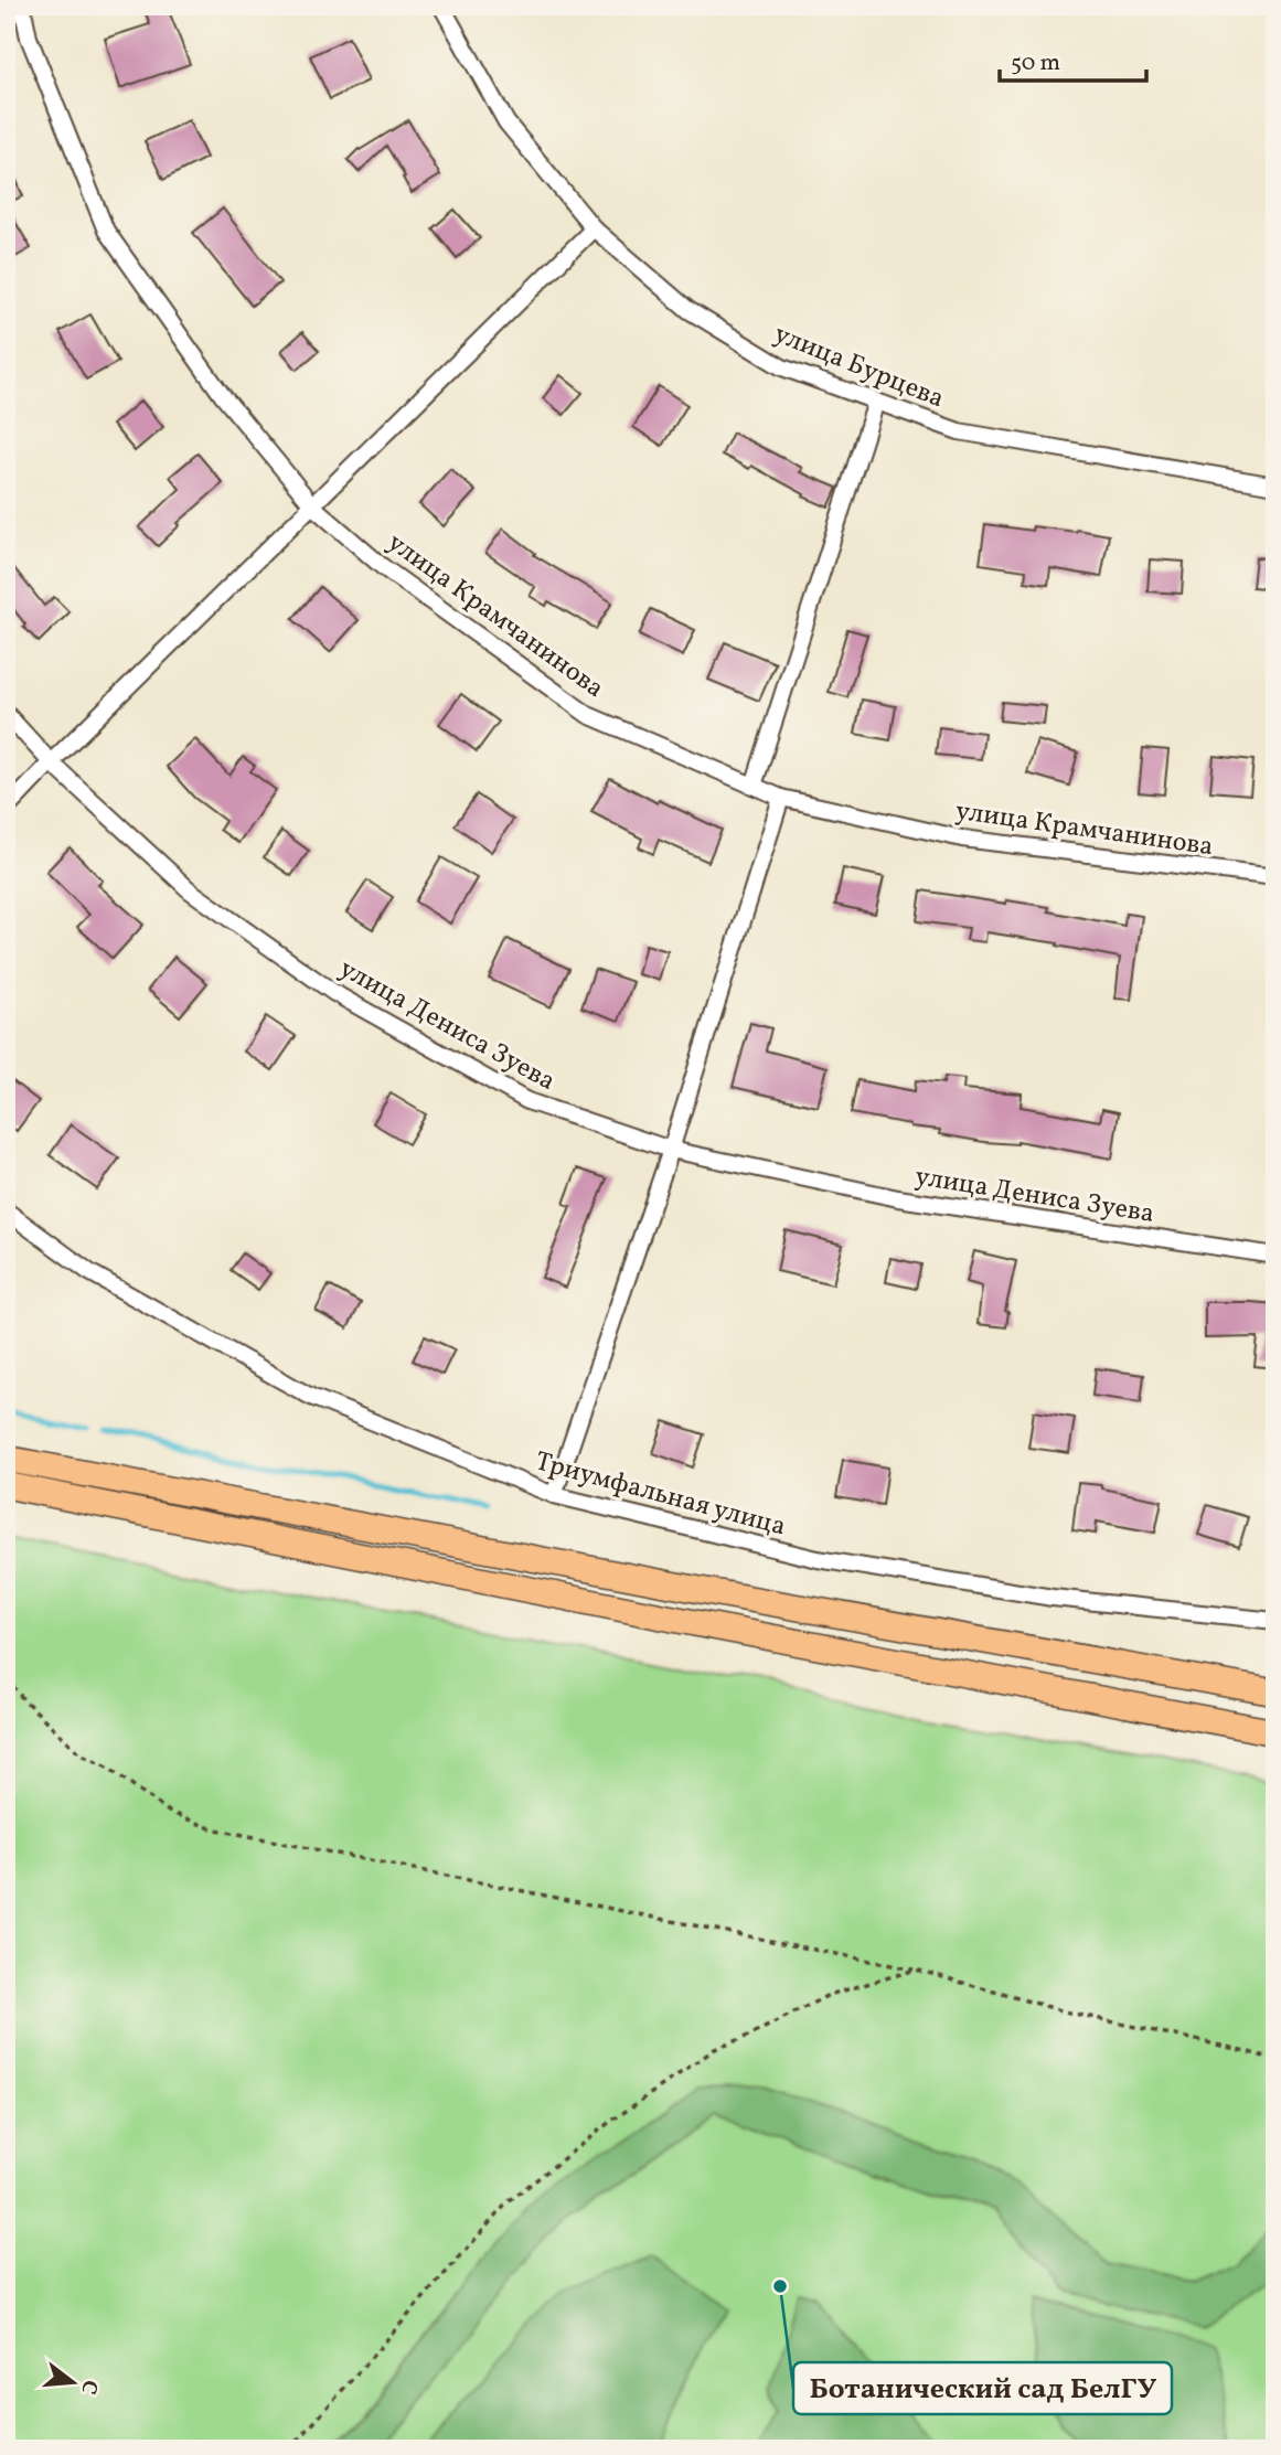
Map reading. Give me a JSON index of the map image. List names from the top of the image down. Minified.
{"streets":{"street":["улица Бурцева","улица Крамчанинова","улица Дениса Зуева","Триумфальная улица"]},"places":["Ботанический сад БелГУ"],"scale_bar":"50 m","north":"right"}
